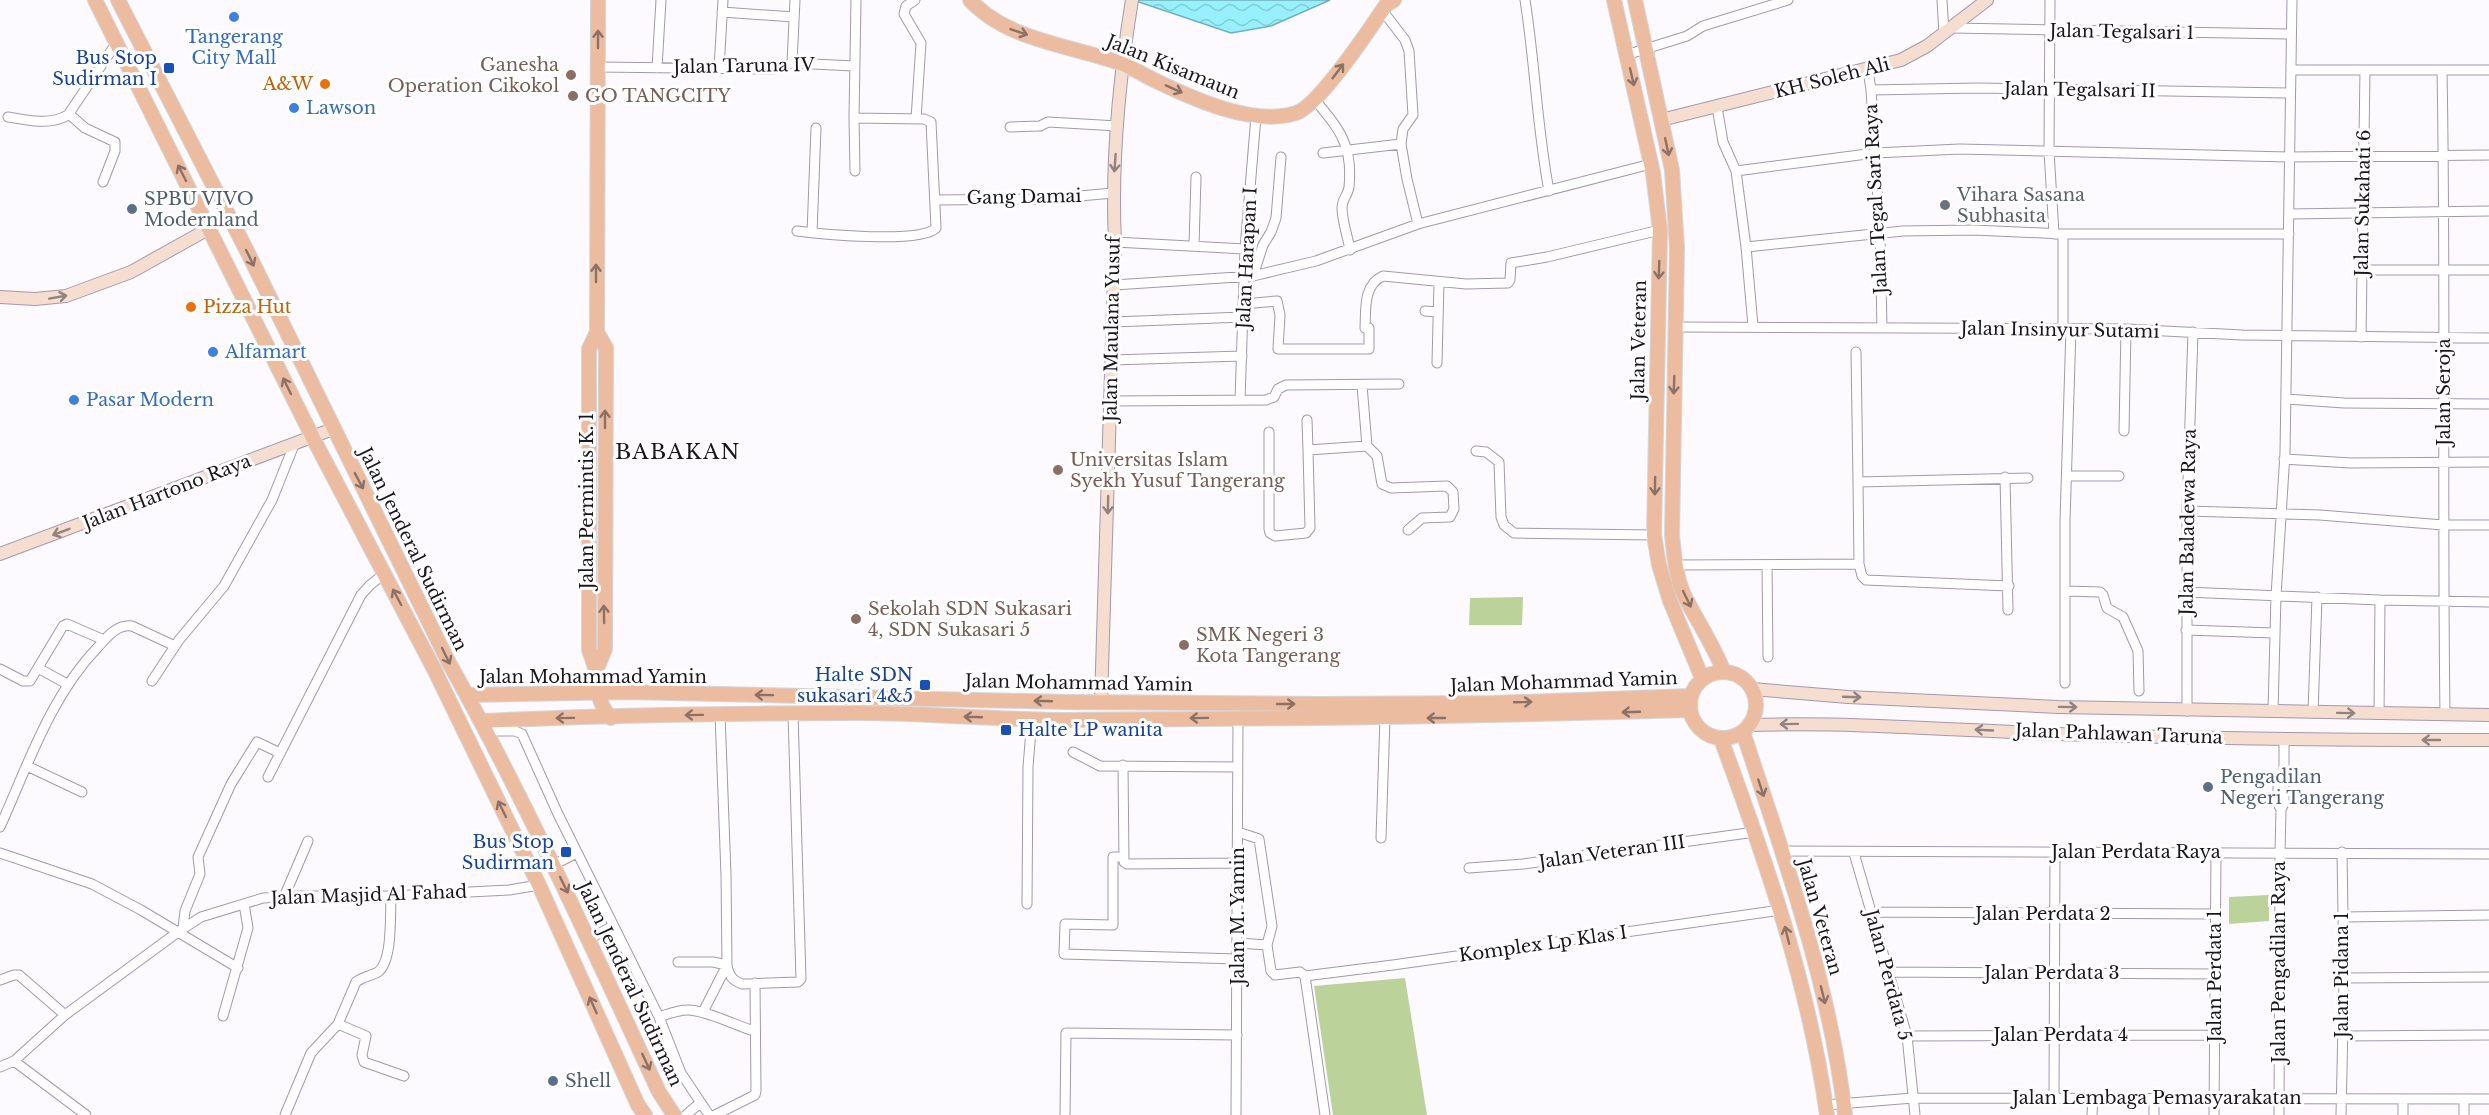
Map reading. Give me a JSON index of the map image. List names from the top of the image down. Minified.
{"streets":{"main road":["Jalan Kisamaun","Jalan Veteran","Jalan Permintis K. 1","Jalan Jenderal Sudirman","Jalan Mohammad Yamin"],"street":["Jalan Tegalsari 1","Jalan Taruna IV","KH Soleh Ali","Jalan Tegalsari II","Gang Damai","Jalan Tegal Sari Raya","Jalan Sukahati 6","Jalan Harapan I","Jalan Maulana Yusuf","Jalan Insinyur Sutami","Jalan Seroja","Jalan Hartono Raya","Jalan Baladewa Raya","Jalan Pahlawan Taruna","Jalan Veteran III","Jalan Perdata Raya","Jalan Masjid Al Fahad","Jalan Perdata 2","Jalan M. Yamin","Komplex Lp Klas I","Jalan Pengadilan Raya","Jalan Perdata 3","Jalan Perdata 5","Jalan Pidana 1","Jalan Perdata 1","Jalan Perdata 4","Jalan Lembaga Pemasyarakatan"]},"crossings":[["Jalan Tegalsari 1","KH Soleh Ali"],["Jalan Taruna IV","Jalan Permintis K. 1"],["Jalan Kisamaun","Jalan Harapan I"],["Jalan Kisamaun","Jalan Maulana Yusuf"],["KH Soleh Ali","Jalan Tegal Sari Raya"],["KH Soleh Ali","Jalan Veteran"],["Jalan Tegalsari II","Jalan Tegal Sari Raya"],["Gang Damai","Jalan Maulana Yusuf"],["Jalan Tegal Sari Raya","Jalan Insinyur Sutami"],["Jalan Sukahati 6","Jalan Insinyur Sutami"],["Jalan Maulana Yusuf","Jalan Mohammad Yamin"],["Jalan Insinyur Sutami","Jalan Veteran"],["Jalan Insinyur Sutami","Jalan Seroja"],["Jalan Insinyur Sutami","Jalan Baladewa Raya"],["Jalan Veteran","Jalan Mohammad Yamin"],["Jalan Veteran","Jalan Pahlawan Taruna"],["Jalan Veteran","Jalan Veteran III"],["Jalan Veteran","Jalan Perdata Raya"],["Jalan Veteran","Komplex Lp Klas I"],["Jalan Veteran","Jalan Lembaga Pemasyarakatan"],["Jalan Seroja","Jalan Pahlawan Taruna"],["Jalan Hartono Raya","Jalan Jenderal Sudirman"],["Jalan Permintis K. 1","Jalan Mohammad Yamin"],["Jalan Baladewa Raya","Jalan Pahlawan Taruna"],["Jalan Jenderal Sudirman","Jalan Mohammad Yamin"],["Jalan Jenderal Sudirman","Jalan Masjid Al Fahad"],["Jalan Mohammad Yamin","Jalan Pahlawan Taruna"],["Jalan Mohammad Yamin","Jalan M. Yamin"],["Jalan Pahlawan Taruna","Jalan Pengadilan Raya"],["Jalan Perdata Raya","Jalan Pengadilan Raya"],["Jalan Perdata Raya","Jalan Perdata 5"],["Jalan Perdata Raya","Jalan Pidana 1"],["Jalan Perdata Raya","Jalan Perdata 1"],["Jalan Perdata 2","Jalan Perdata 5"],["Jalan Perdata 2","Jalan Perdata 1"],["Jalan Pengadilan Raya","Jalan Lembaga Pemasyarakatan"],["Jalan Perdata 3","Jalan Perdata 5"],["Jalan Perdata 3","Jalan Perdata 1"],["Jalan Perdata 5","Jalan Perdata 4"],["Jalan Perdata 5","Jalan Lembaga Pemasyarakatan"],["Jalan Pidana 1","Jalan Lembaga Pemasyarakatan"],["Jalan Perdata 1","Jalan Perdata 4"],["Jalan Perdata 1","Jalan Lembaga Pemasyarakatan"]],"one_way":["Jalan Kisamaun","Jalan Maulana Yusuf","Jalan Hartono Raya","Jalan Permintis K. 1"],"districts":["BABAKAN"],"places":{"other":["Tangerang City Mall","Ganesha Operation Cikokol","A&W","GO TANGCITY","Lawson","Vihara Sasana Subhasita","SPBU VIVO Modernland","Pizza Hut","Alfamart","Pasar Modern","Universitas Islam Syekh Yusuf Tangerang","Sekolah SDN Sukasari 4, SDN Sukasari 5","SMK Negeri 3 Kota Tangerang","Pengadilan Negeri Tangerang","Shell"],"transit":["Bus Stop Sudirman I","Halte SDN sukasari 4&5","Halte LP wanita","Bus Stop Sudirman"]}}
